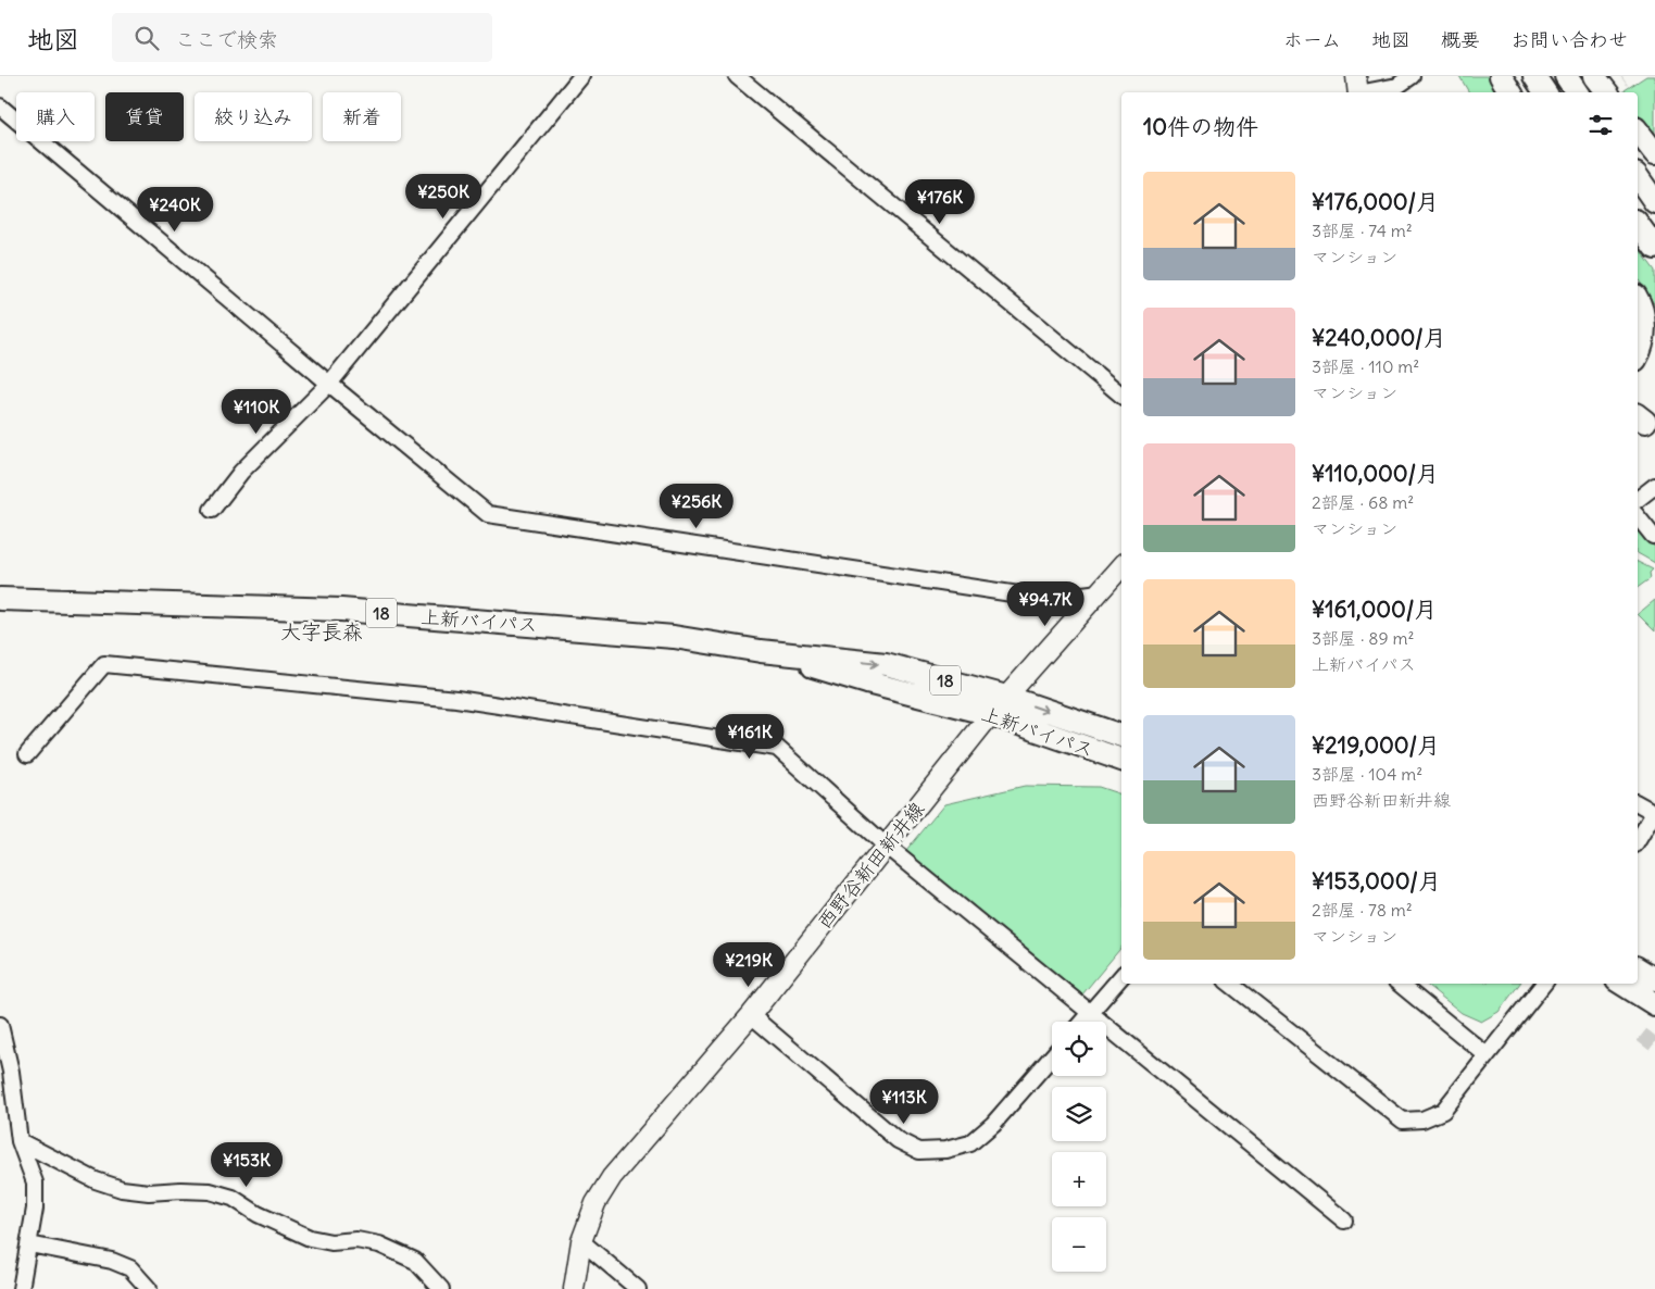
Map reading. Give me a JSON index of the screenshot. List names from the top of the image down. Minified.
{"streets":{"highway":["18","上新バイパス"],"main road":["西野谷新田新井線"]},"crossings":[["上新バイパス","西野谷新田新井線"]],"districts":["大字長森"],"page":{"header":"地図","search":"ここで検索","nav":["ホーム","地図","概要","お問い合わせ"],"chip":["購入","賃貸","絞り込み","新着"],"heading":"10件の物件","list":[{"name":"¥176,000/月","note":"3部屋 · 74 m² · マンション"},{"name":"¥240,000/月","note":"3部屋 · 110 m² · マンション"},{"name":"¥110,000/月","note":"2部屋 · 68 m² · マンション"},{"name":"¥161,000/月","note":"3部屋 · 89 m² · 上新バイパス"},{"name":"¥219,000/月","note":"3部屋 · 104 m² · 西野谷新田新井線"},{"name":"¥153,000/月","note":"2部屋 · 78 m² · マンション"}],"price":["¥250K","¥176K","¥240K","¥110K","¥256K","¥94.7K","¥161K","¥219K","¥113K","¥153K"],"map_buttons":["+","−"]}}
